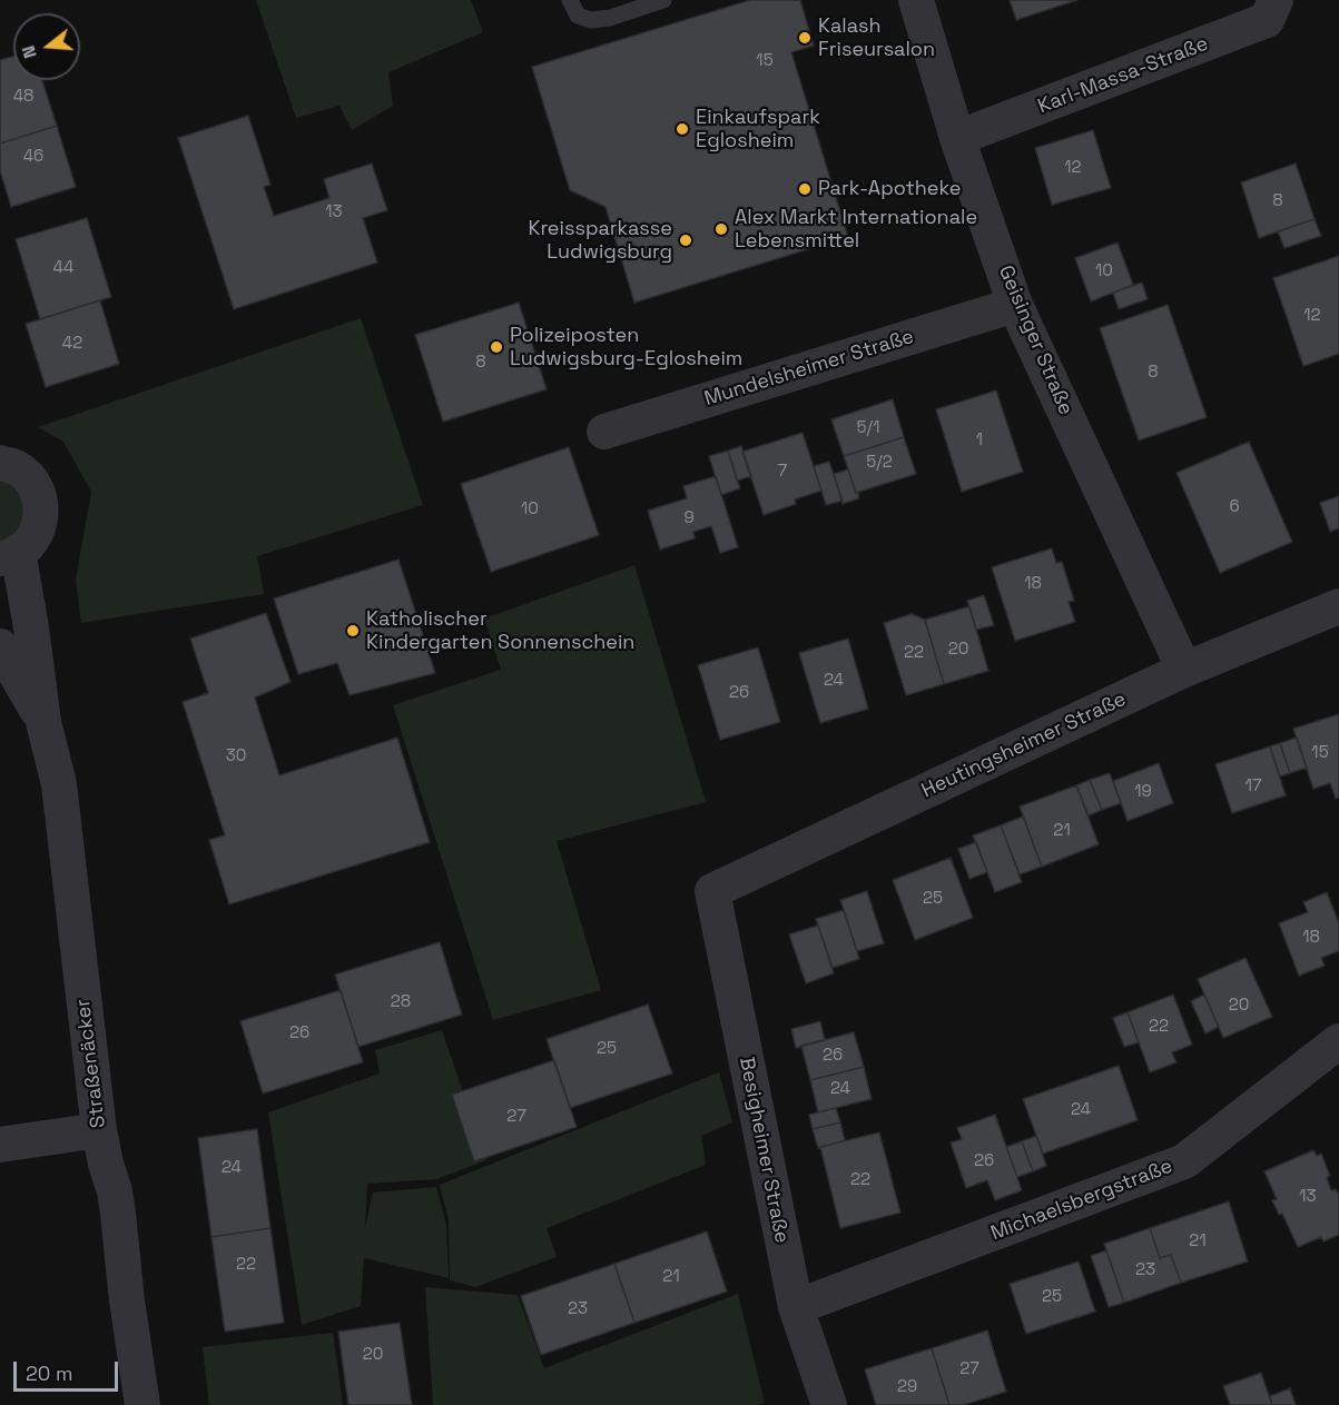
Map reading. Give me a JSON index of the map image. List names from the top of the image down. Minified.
{"streets":{"street":["Karl-Massa-Straße","Geisinger Straße","Mundelsheimer Straße","Heutingsheimer Straße","Straßenäcker","Besigheimer Straße","Michaelsbergstraße"]},"crossings":[["Karl-Massa-Straße","Geisinger Straße"],["Geisinger Straße","Mundelsheimer Straße"],["Geisinger Straße","Heutingsheimer Straße"],["Heutingsheimer Straße","Besigheimer Straße"],["Besigheimer Straße","Michaelsbergstraße"]],"places":["Kalash Friseursalon","Einkaufspark Eglosheim","Park-Apotheke","Alex Markt Internationale Lebensmittel","Kreissparkasse Ludwigsburg","Polizeiposten Ludwigsburg-Eglosheim","Katholischer Kindergarten Sonnenschein"],"house_numbers":["15","48","46","12","8","13","44","10","12","42","8","8","5/1","1","5/2","7","6","10","9","18","20","22","24","26","15","30","17","19","21","25","18","28","20","22","26","25","26","24","24","27","26","24","22","13","21","22","23","21","25","23","20","27","29"],"scale_bar":"20 m","north":"left"}
